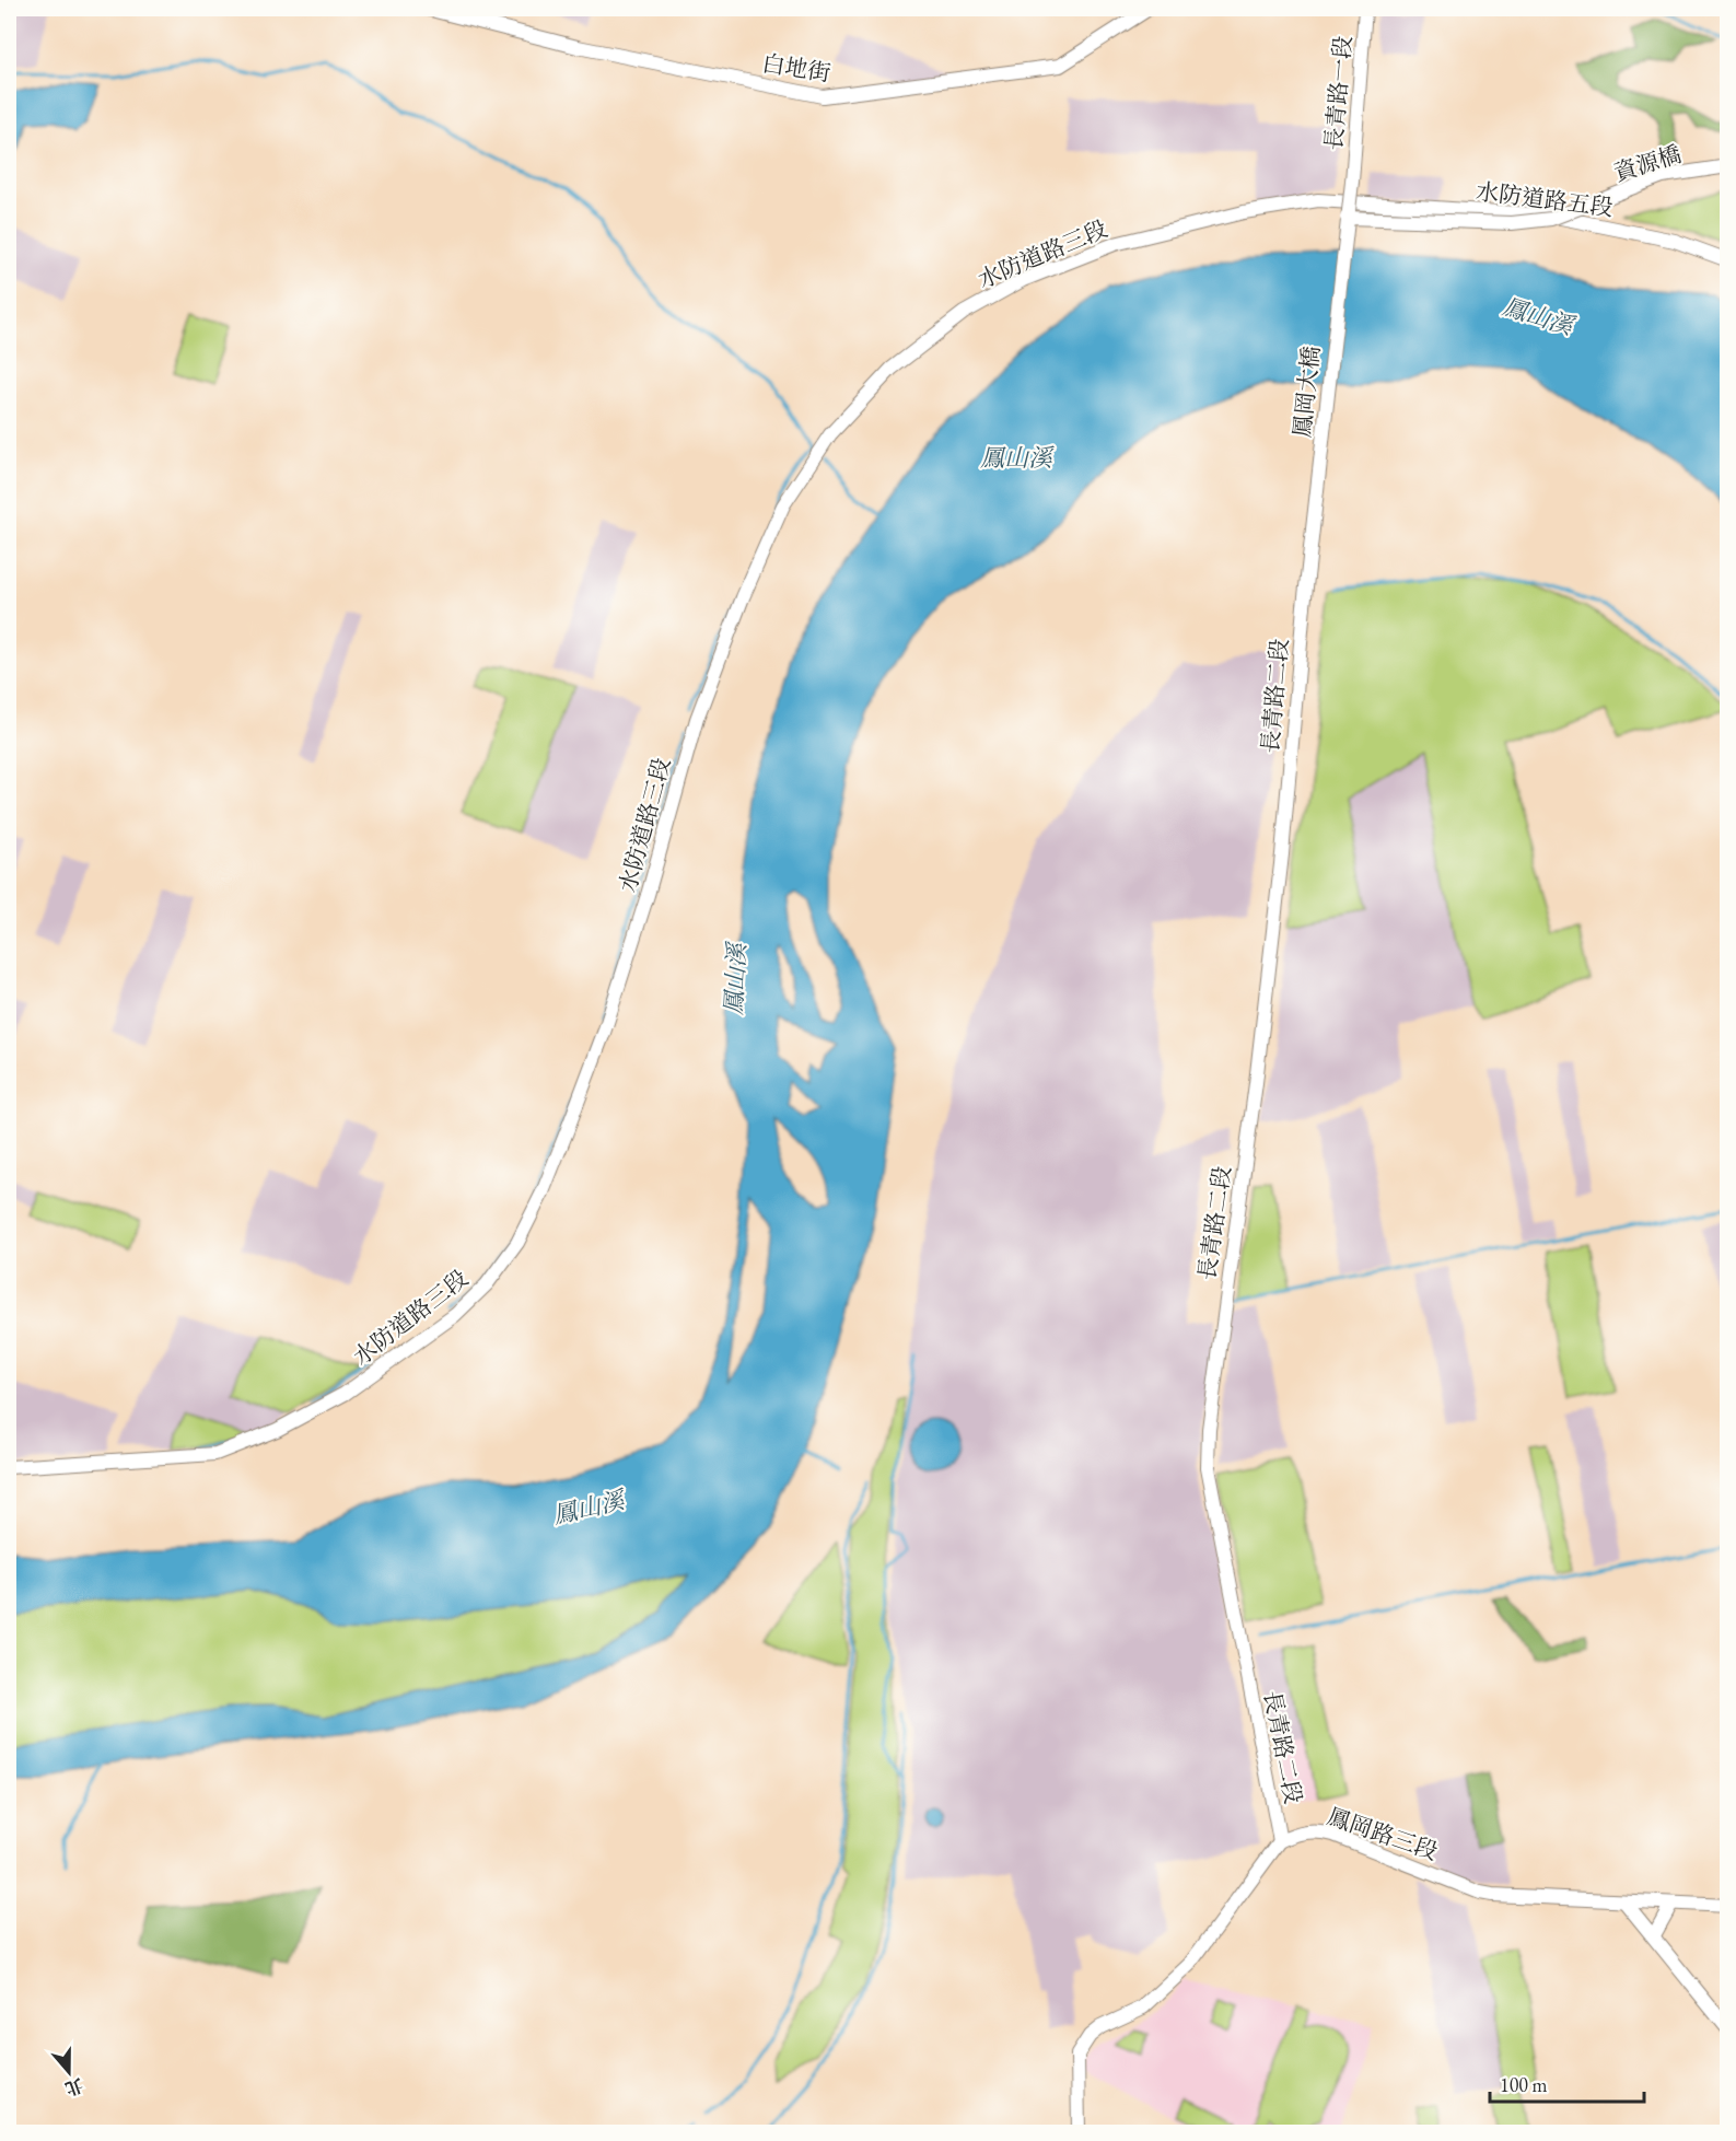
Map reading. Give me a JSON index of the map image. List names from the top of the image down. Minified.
{"streets":{"street":["白地街","長青路一段","資源橋","水防道路五段","水防道路三段","鳳岡大橋","長青路二段","鳳岡路三段"]},"crossings":[["長青路一段","鳳岡大橋"],["資源橋","鳳岡大橋"],["水防道路五段","水防道路三段"],["鳳岡大橋","長青路二段"],["長青路二段","鳳岡路三段"]],"water":["鳳山溪"],"scale_bar":"100 m","north":"bottom"}
